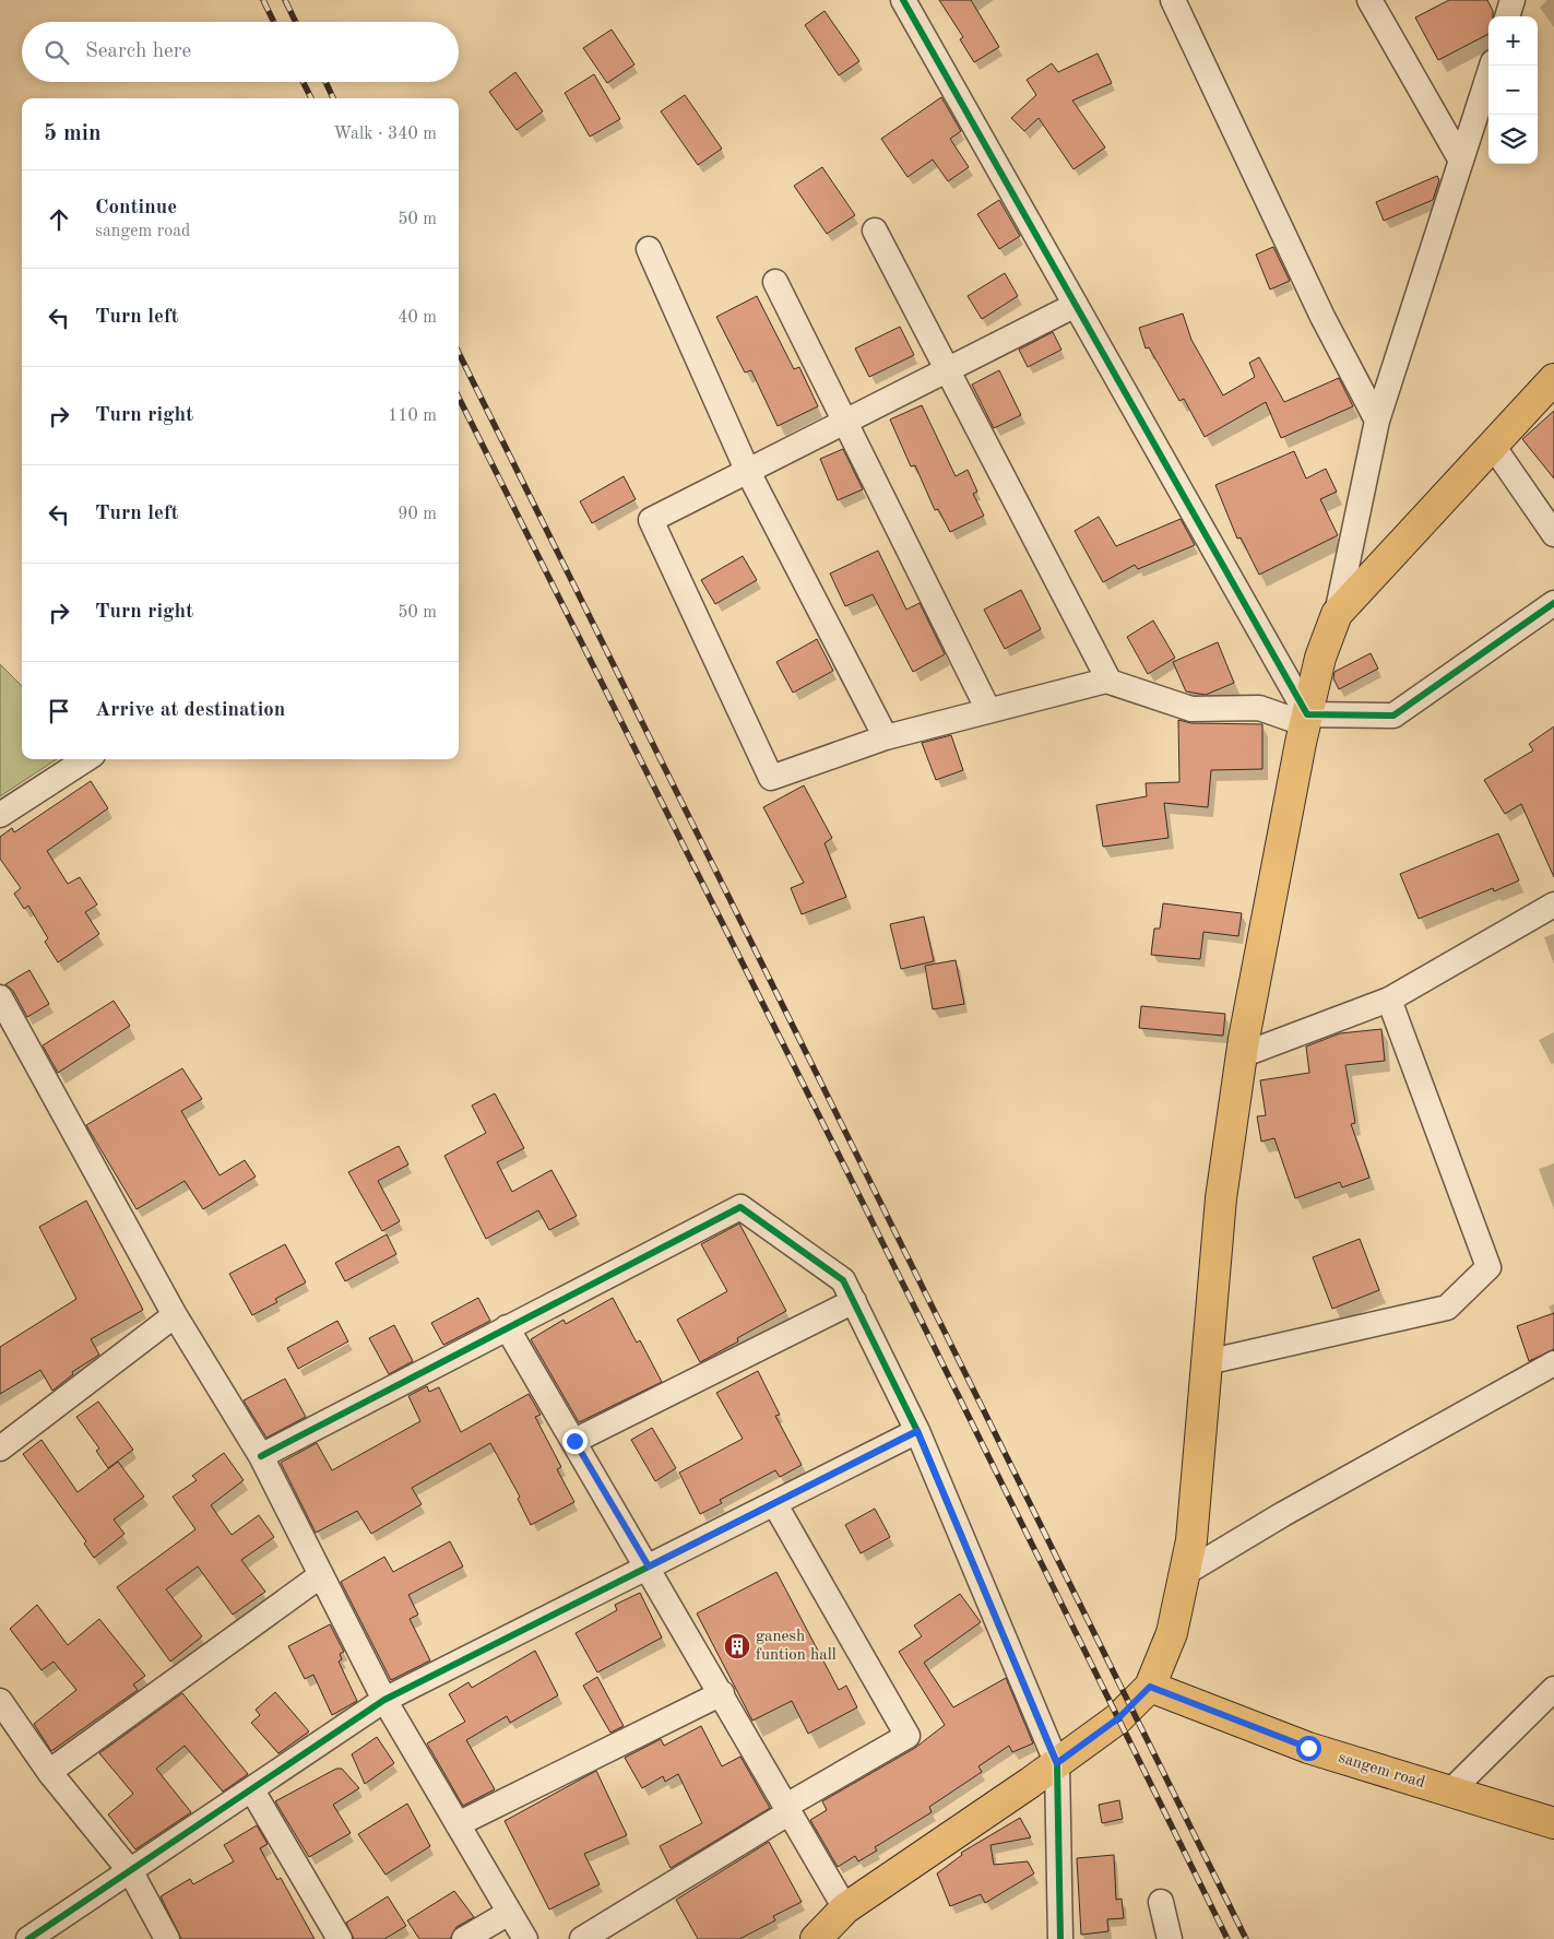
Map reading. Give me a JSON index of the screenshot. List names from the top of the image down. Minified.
{"streets":{"main road":["sangem road"]},"places":{"building":["ganesh funtion hall"]},"page":{"map_buttons":["+","−"],"search":"Search here","heading":["5 min","Walk · 340 m"],"list":[["Continue","sangem road","50 m"],["Turn left","40 m"],["Turn right","110 m"],["Turn left","90 m"],["Turn right","50 m"],"Arrive at destination"]}}
